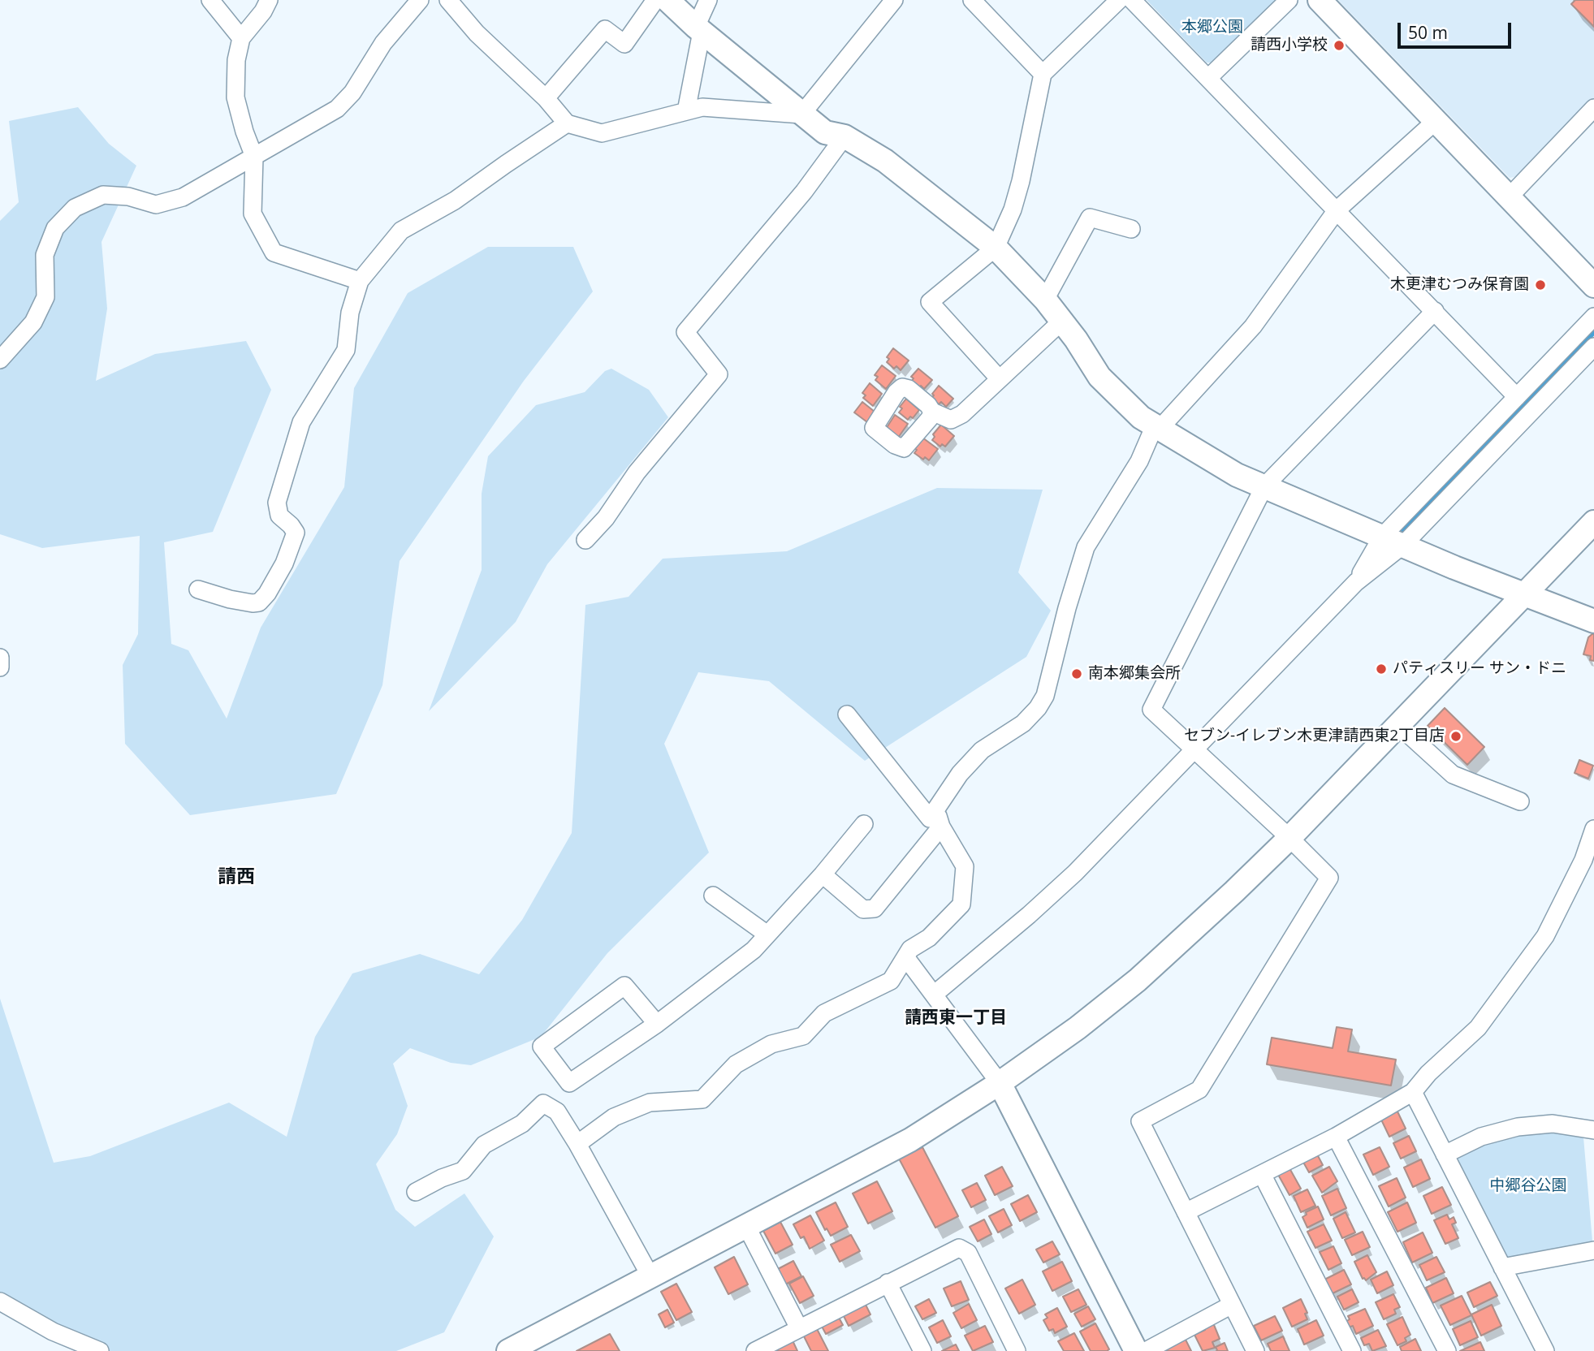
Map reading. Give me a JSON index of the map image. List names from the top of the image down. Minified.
{"districts":["請西","請西東一丁目"],"parks":["本郷公園","中郷谷公園"],"places":["請西小学校","木更津むつみ保育園","パティスリー サン・ドニ","南本郷集会所","セブン-イレブン木更津請西東2丁目店"],"scale_bar":"50 m"}
